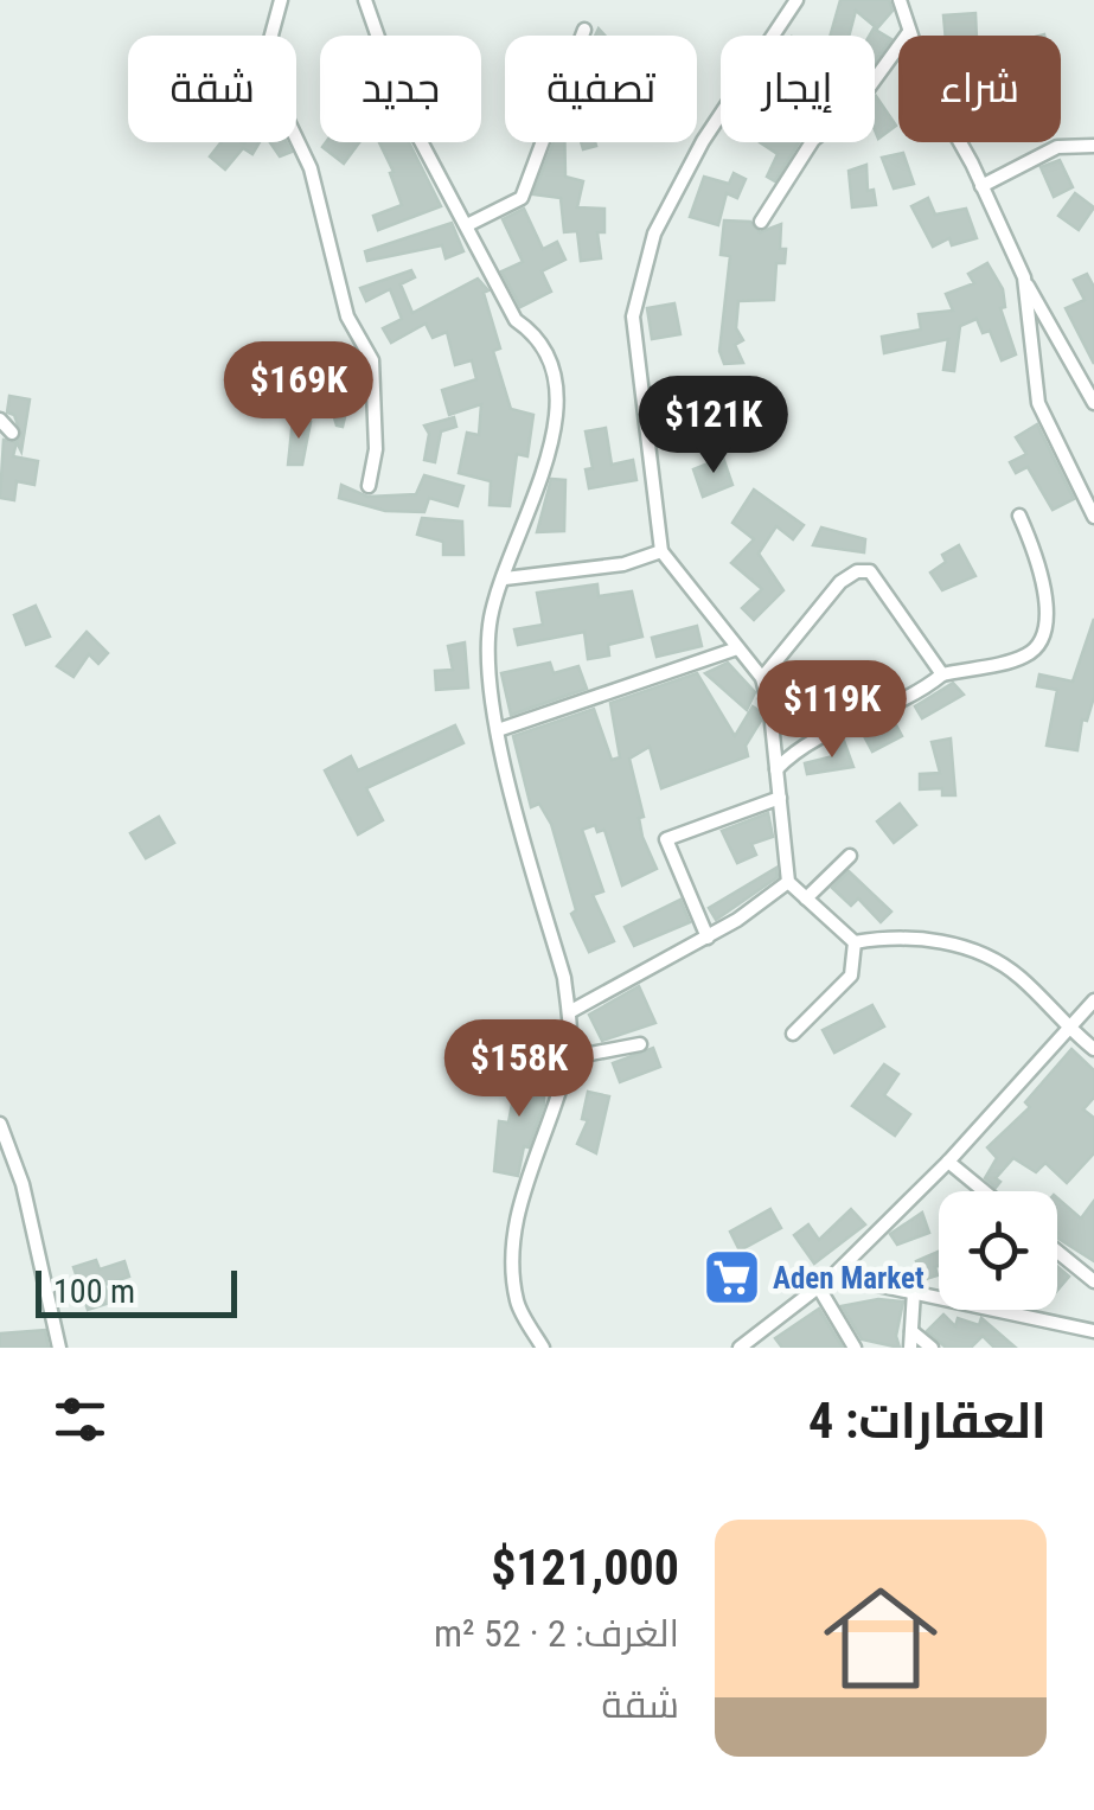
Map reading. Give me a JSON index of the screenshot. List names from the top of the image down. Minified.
{"places":{"supermarket":["Aden Market"]},"scale_bar":"100 m","page":{"chip":["شراء","إيجار","تصفية","جديد","شقة"],"price":["$169K","$121K","$119K","$158K"],"scale":"100 m","heading":"العقارات: 4","list":[{"name":"$121,000","note":"الغرف: 2 · 52 m² · شقة"}]}}
